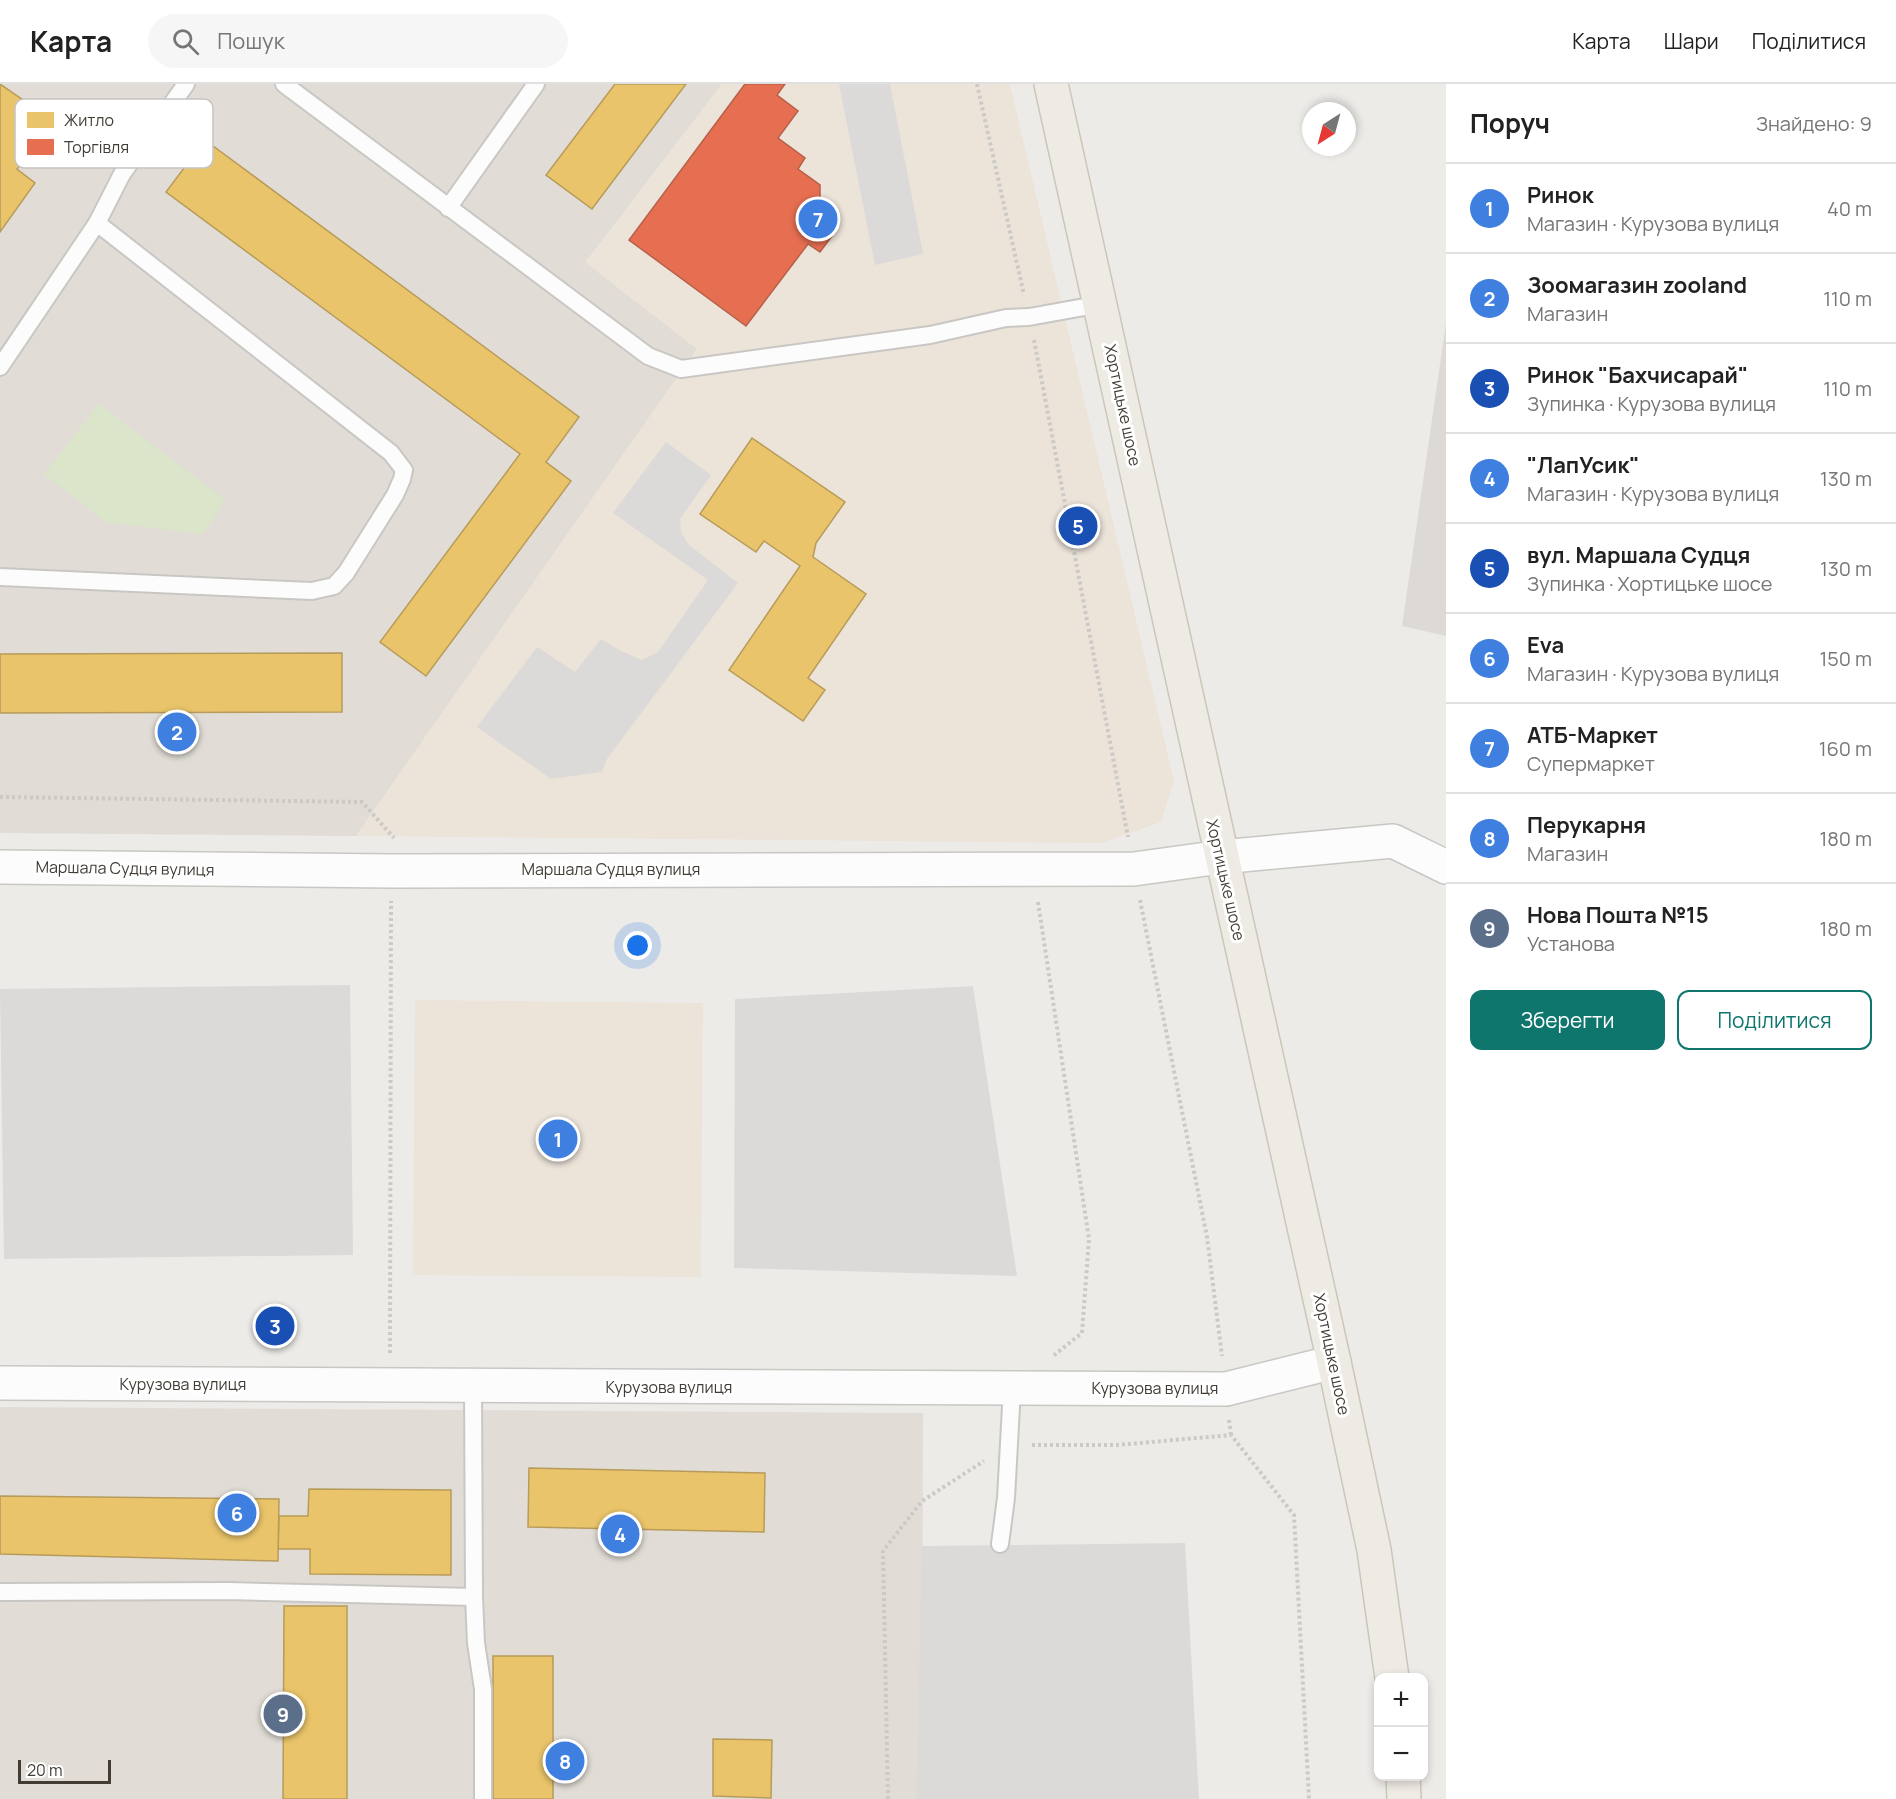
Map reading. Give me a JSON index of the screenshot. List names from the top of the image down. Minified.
{"streets":{"main road":["Хортицьке шосе"],"street":["Маршала Судця вулиця","Курузова вулиця"]},"crossings":[["Хортицьке шосе","Маршала Судця вулиця"],["Хортицьке шосе","Курузова вулиця"]],"legend":["Житло","Торгівля"],"scale_bar":"20 m","north":"bottom left","page":{"header":"Карта","search":"Пошук","nav":["Карта","Шари","Поділитися"],"heading":["Поруч","Знайдено: 9"],"list":[{"mark":"1","name":"Ринок","note":"Магазин · Курузова вулиця","value":"40 m"},{"mark":"2","name":"Зоомагазин zooland","note":"Магазин","value":"110 m"},{"mark":"3","name":"Ринок \"Бахчисарай\"","note":"Зупинка · Курузова вулиця","value":"110 m"},{"mark":"4","name":"\"ЛапУсик\"","note":"Магазин · Курузова вулиця","value":"130 m"},{"mark":"5","name":"вул. Маршала Судця","note":"Зупинка · Хортицьке шосе","value":"130 m"},{"mark":"6","name":"Eva","note":"Магазин · Курузова вулиця","value":"150 m"},{"mark":"7","name":"АТБ-Маркет","note":"Супермаркет","value":"160 m"},{"mark":"8","name":"Перукарня","note":"Магазин","value":"180 m"},{"mark":"9","name":"Нова Пошта №15","note":"Установа","value":"180 m"}],"pins":["7","5","2","1","3","6","4","9","8"],"buttons":["Зберегти","Поділитися"],"map_buttons":["+","−"],"scale":"20 m"}}
